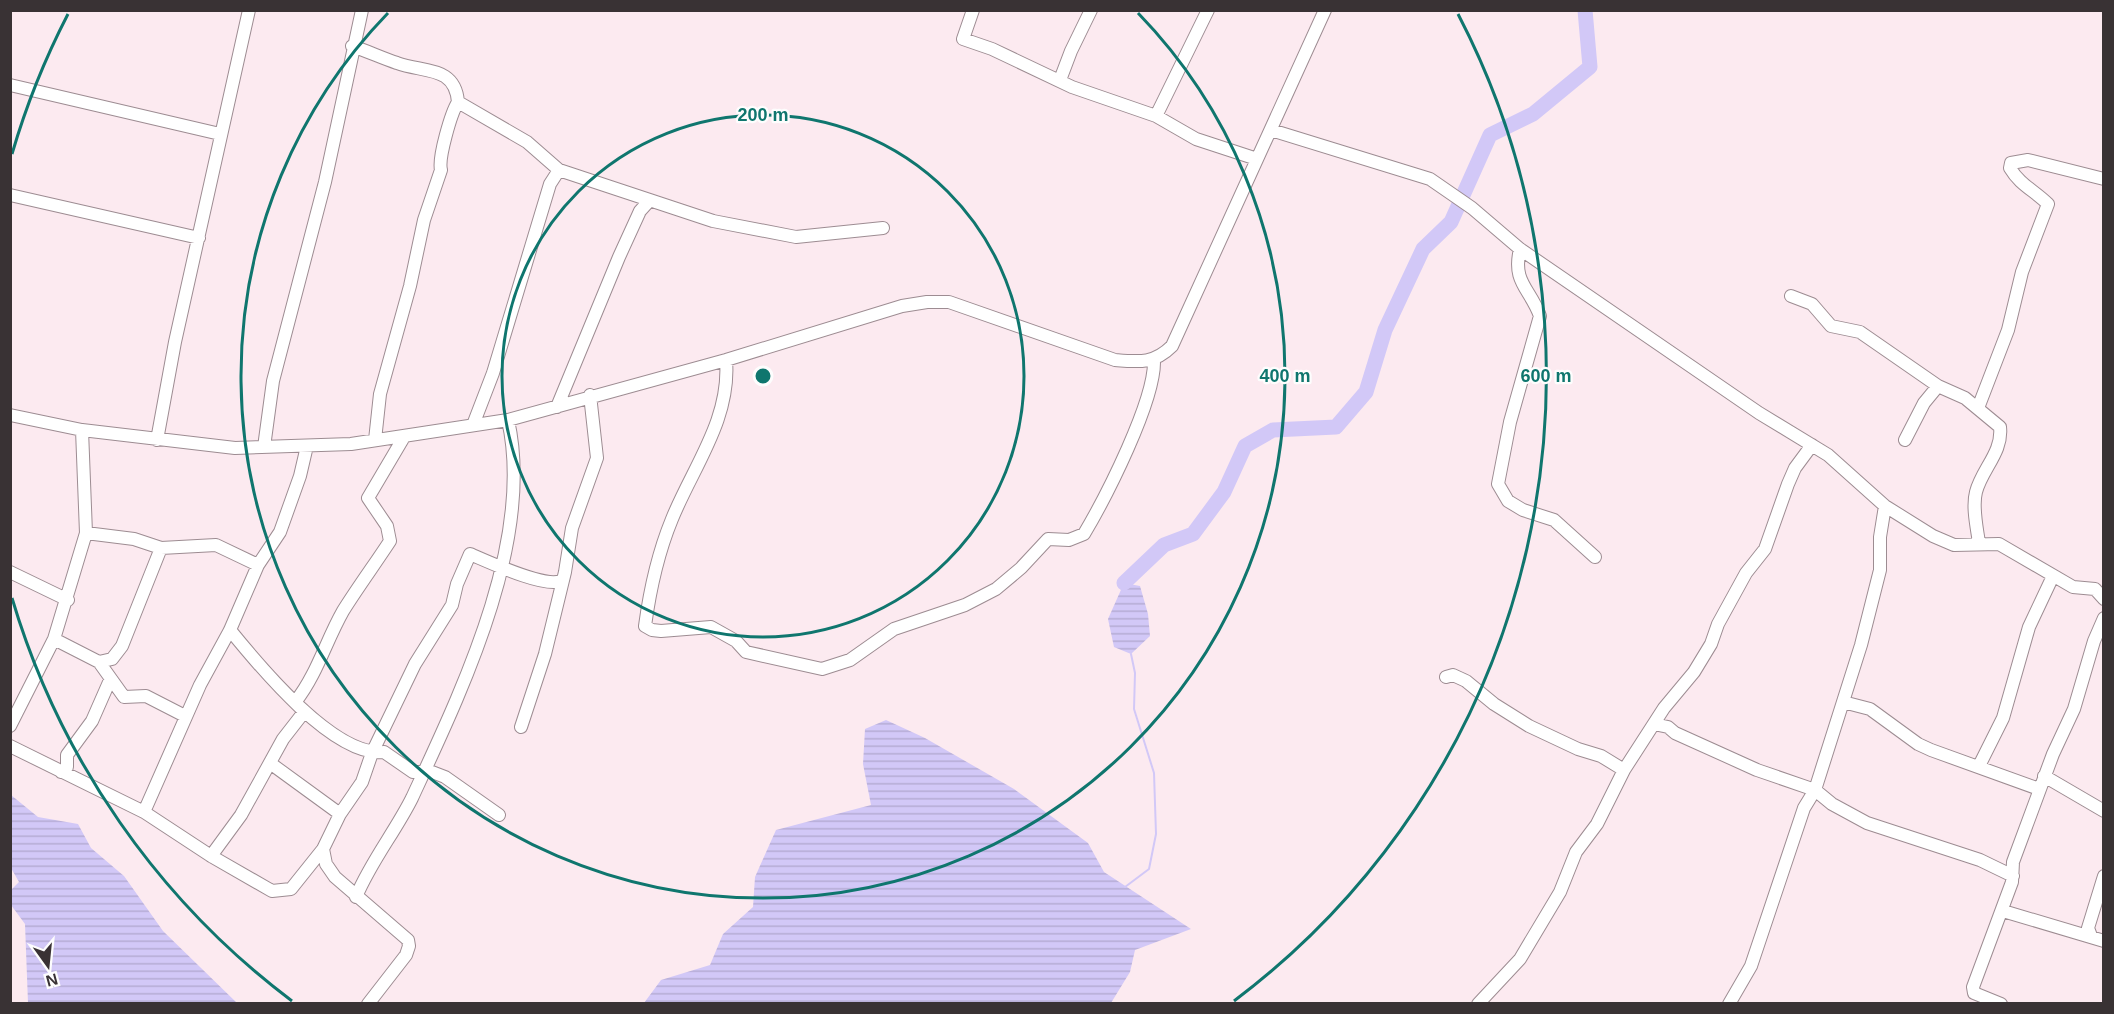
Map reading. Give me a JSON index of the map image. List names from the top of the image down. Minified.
{"north":"bottom","rings":["200 m","400 m","600 m"]}
